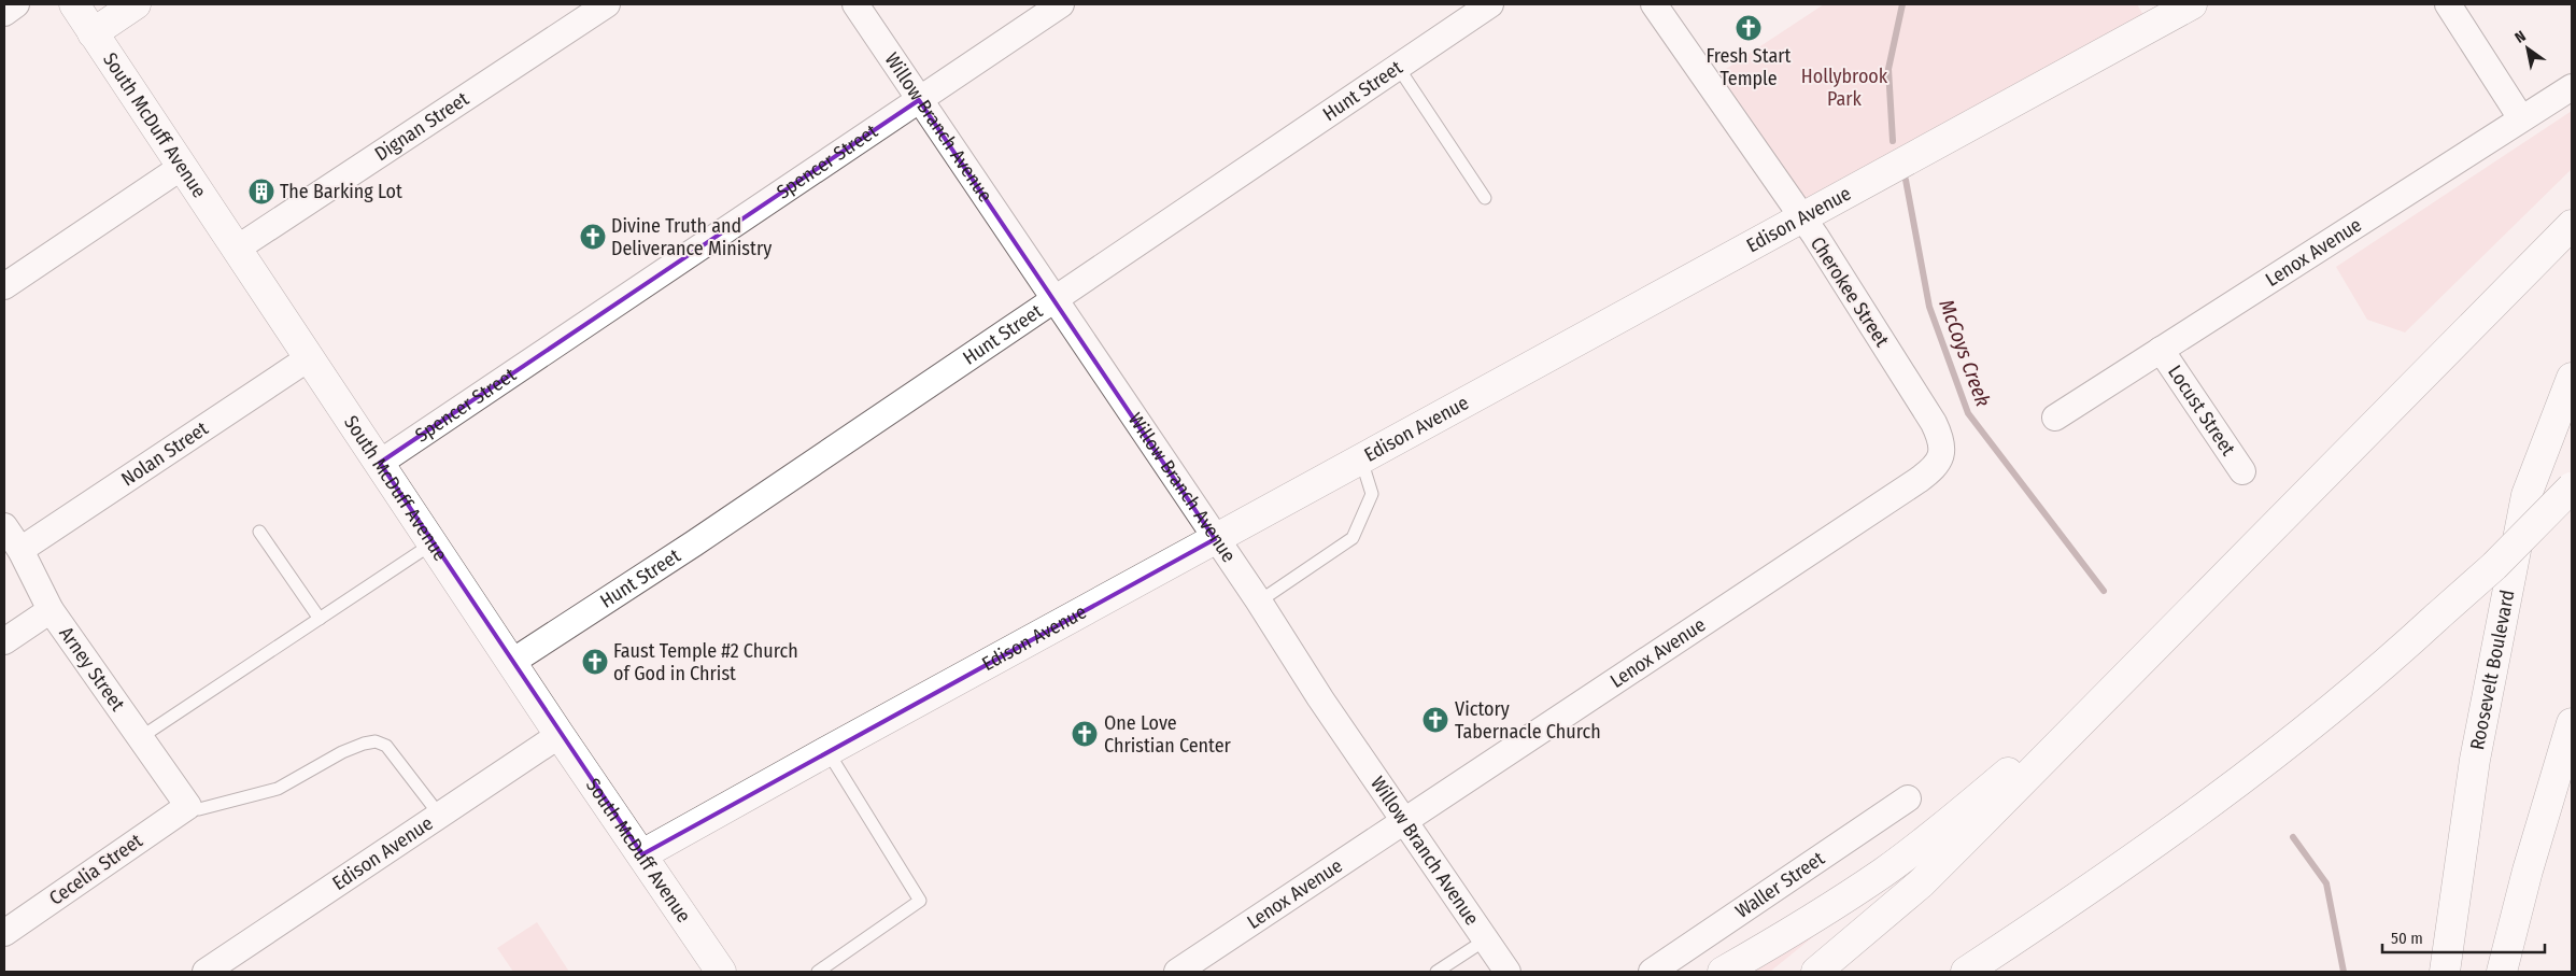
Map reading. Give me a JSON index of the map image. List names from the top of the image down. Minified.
{"streets":{"main road":["South McDuff Avenue","Edison Avenue","Roosevelt Boulevard"],"street":["Hunt Street","Dignan Street","Willow Branch Avenue","Spencer Street","Lenox Avenue","Cherokee Street","Locust Street","Nolan Street","Arney Street","Cecelia Street","Waller Street"]},"crossings":[["Hunt Street","South McDuff Avenue"],["Hunt Street","Willow Branch Avenue"],["South McDuff Avenue","Dignan Street"],["South McDuff Avenue","Spencer Street"],["South McDuff Avenue","Edison Avenue"],["South McDuff Avenue","Nolan Street"],["Willow Branch Avenue","Spencer Street"],["Willow Branch Avenue","Edison Avenue"],["Willow Branch Avenue","Lenox Avenue"],["Edison Avenue","Cherokee Street"],["Lenox Avenue","Cherokee Street"],["Lenox Avenue","Locust Street"],["Nolan Street","Arney Street"],["Arney Street","Cecelia Street"]],"water":["McCoys Creek"],"parks":["Hollybrook Park"],"places":{"church":["Fresh Start Temple","Divine Truth and Deliverance Ministry","Faust Temple #2 Church of God in Christ","Victory Tabernacle Church","One Love Christian Center"],"building":["The Barking Lot"]},"scale_bar":"50 m","north":"top left"}
